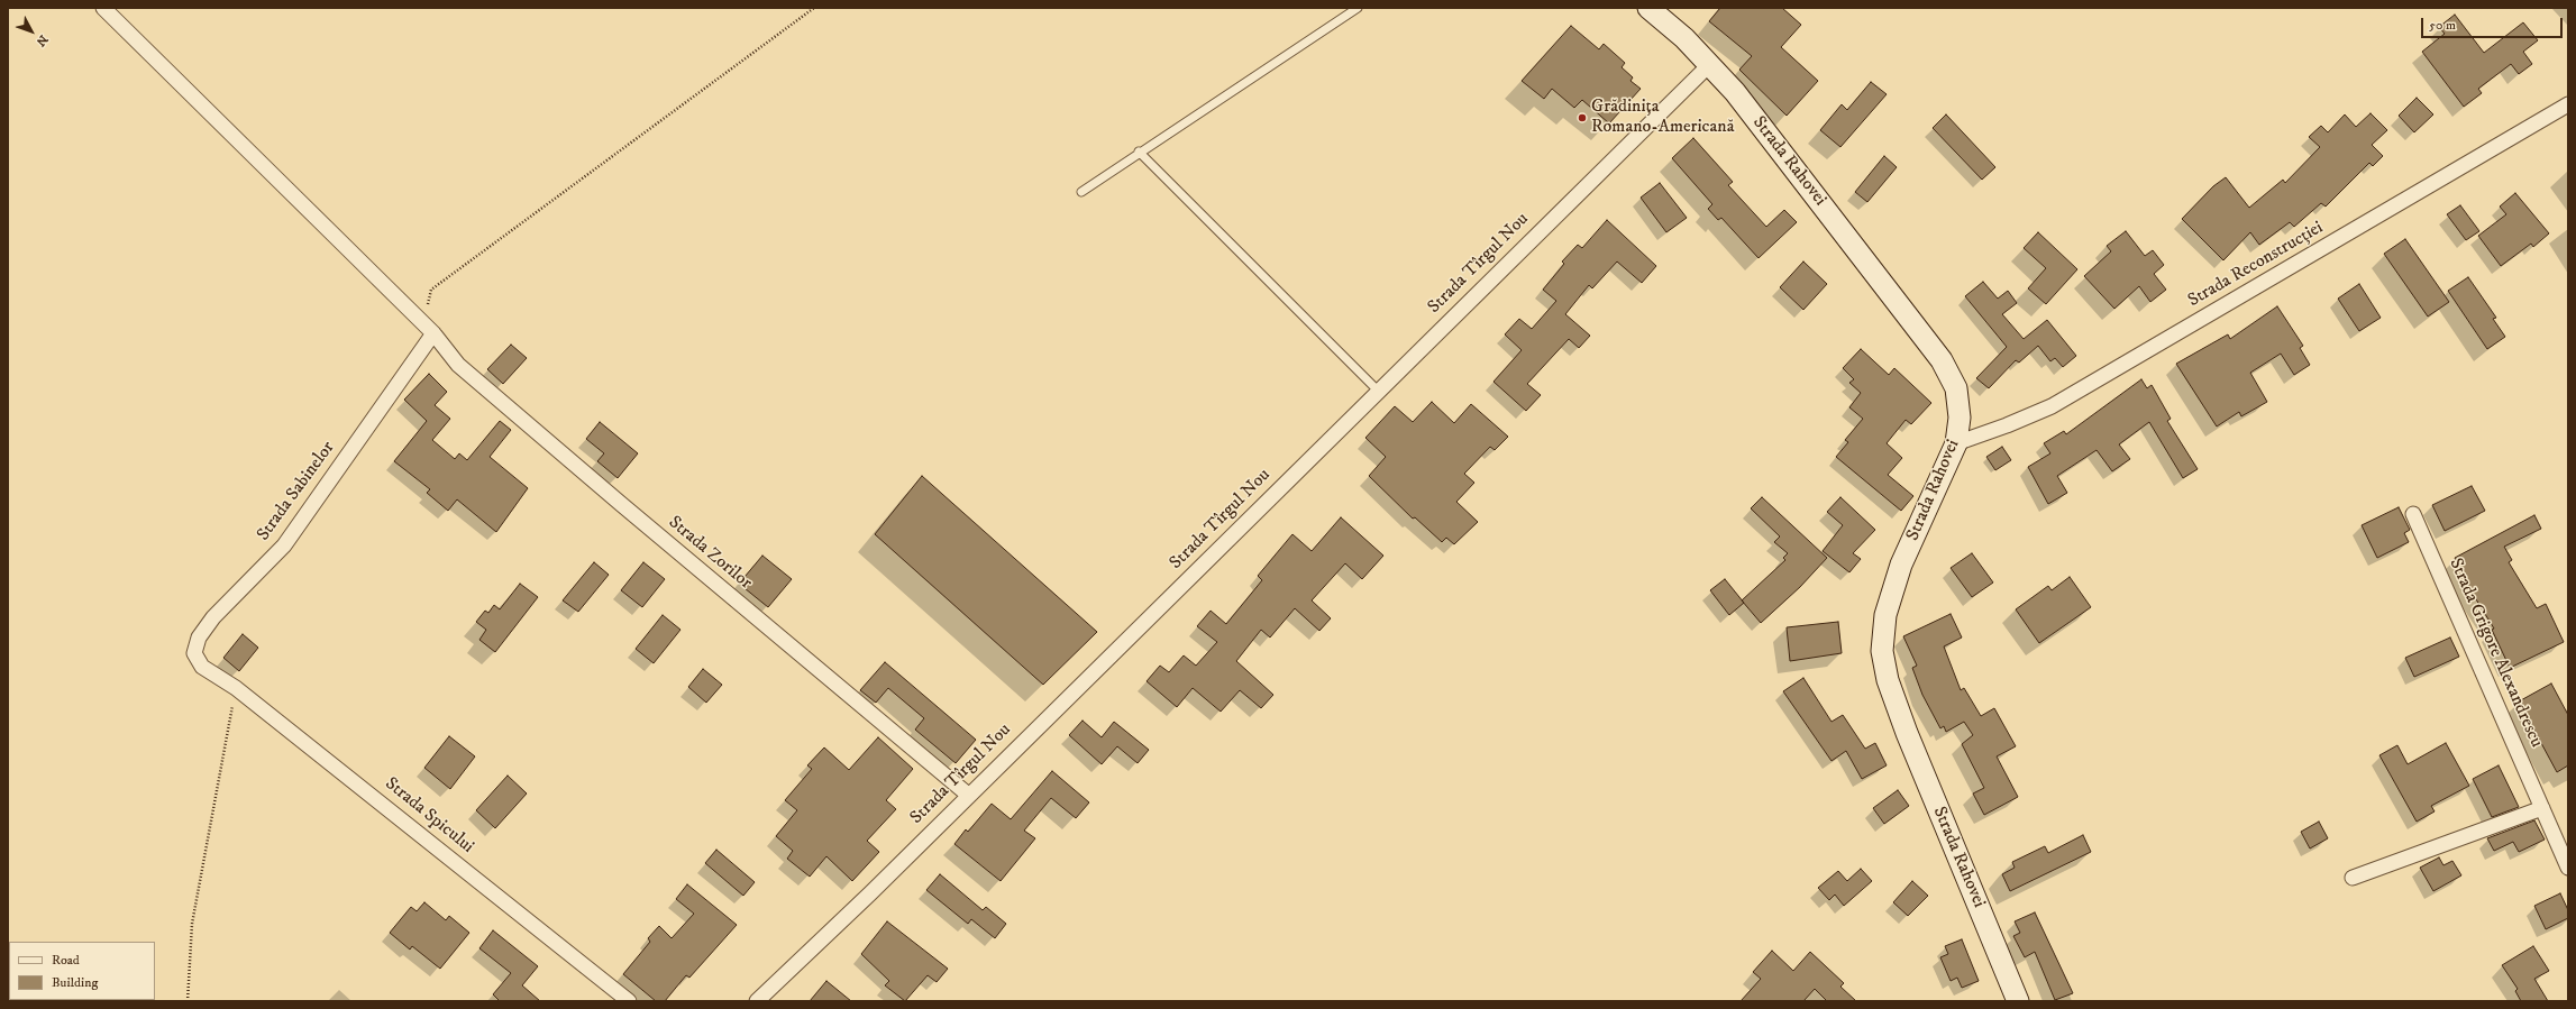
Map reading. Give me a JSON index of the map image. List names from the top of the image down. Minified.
{"streets":{"main road":["Strada Rahovei"],"street":["Strada Tîrgul Nou","Strada Reconstrucției","Strada Sabinelor","Strada Zorilor","Strada Grigore Alexandrescu","Strada Spicului"]},"crossings":[["Strada Rahovei","Strada Tîrgul Nou"],["Strada Rahovei","Strada Reconstrucției"],["Strada Tîrgul Nou","Strada Zorilor"],["Strada Sabinelor","Strada Zorilor"],["Strada Sabinelor","Strada Spicului"]],"places":["Grădinița Romano-Americană"],"legend":["Road","Building"],"scale_bar":"50 m","north":"bottom right"}
